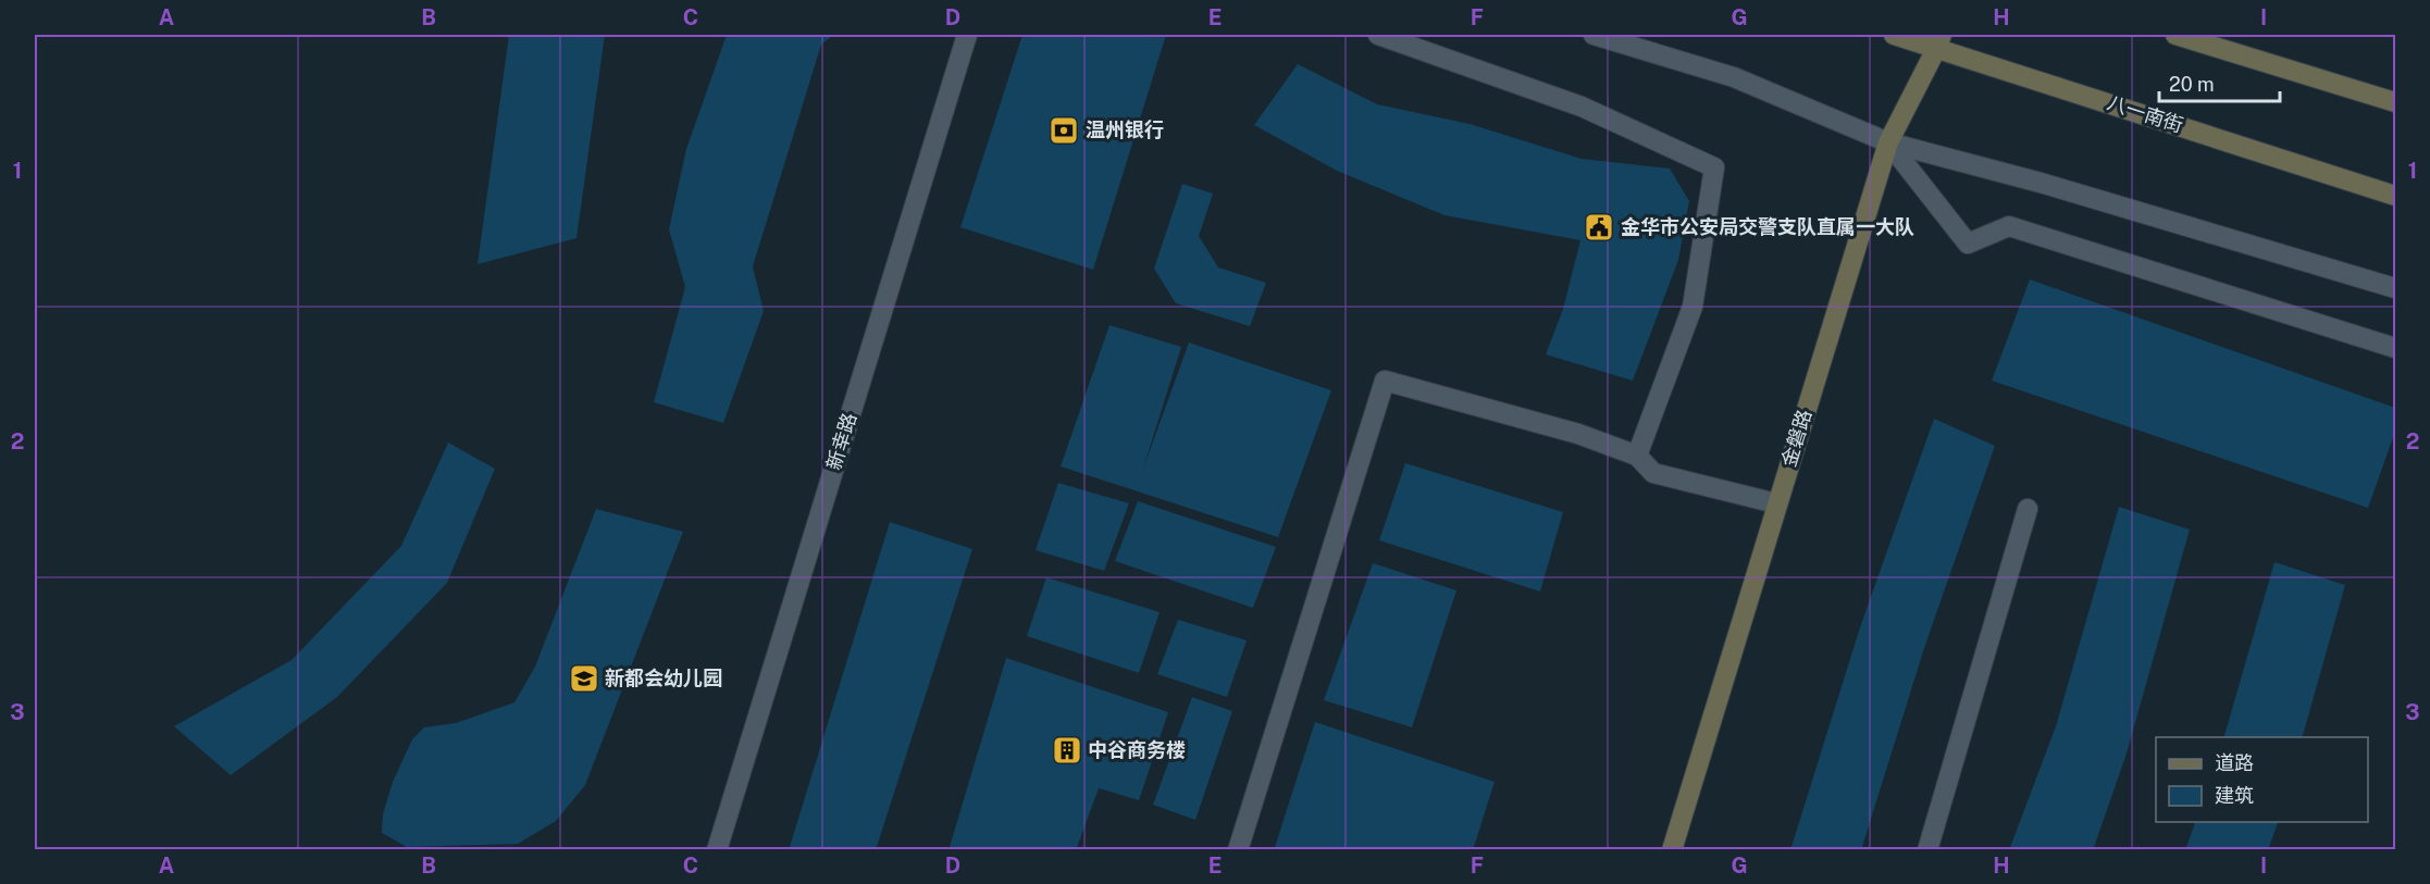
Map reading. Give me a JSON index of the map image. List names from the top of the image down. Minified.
{"streets":{"street":["八一南街","金磐路","新幸路"]},"crossings":[["八一南街","金磐路"]],"places":{"bank":["温州银行"],"public building":["金华市公安局交警支队直属一大队"],"school or university":["新都会幼儿园"],"building":["中谷商务楼"]},"legend":["道路","建筑"],"scale_bar":"20 m","grid":{"columns":["A","B","C","D","E","F","G","H","I"],"rows":["1","2","3"]}}
